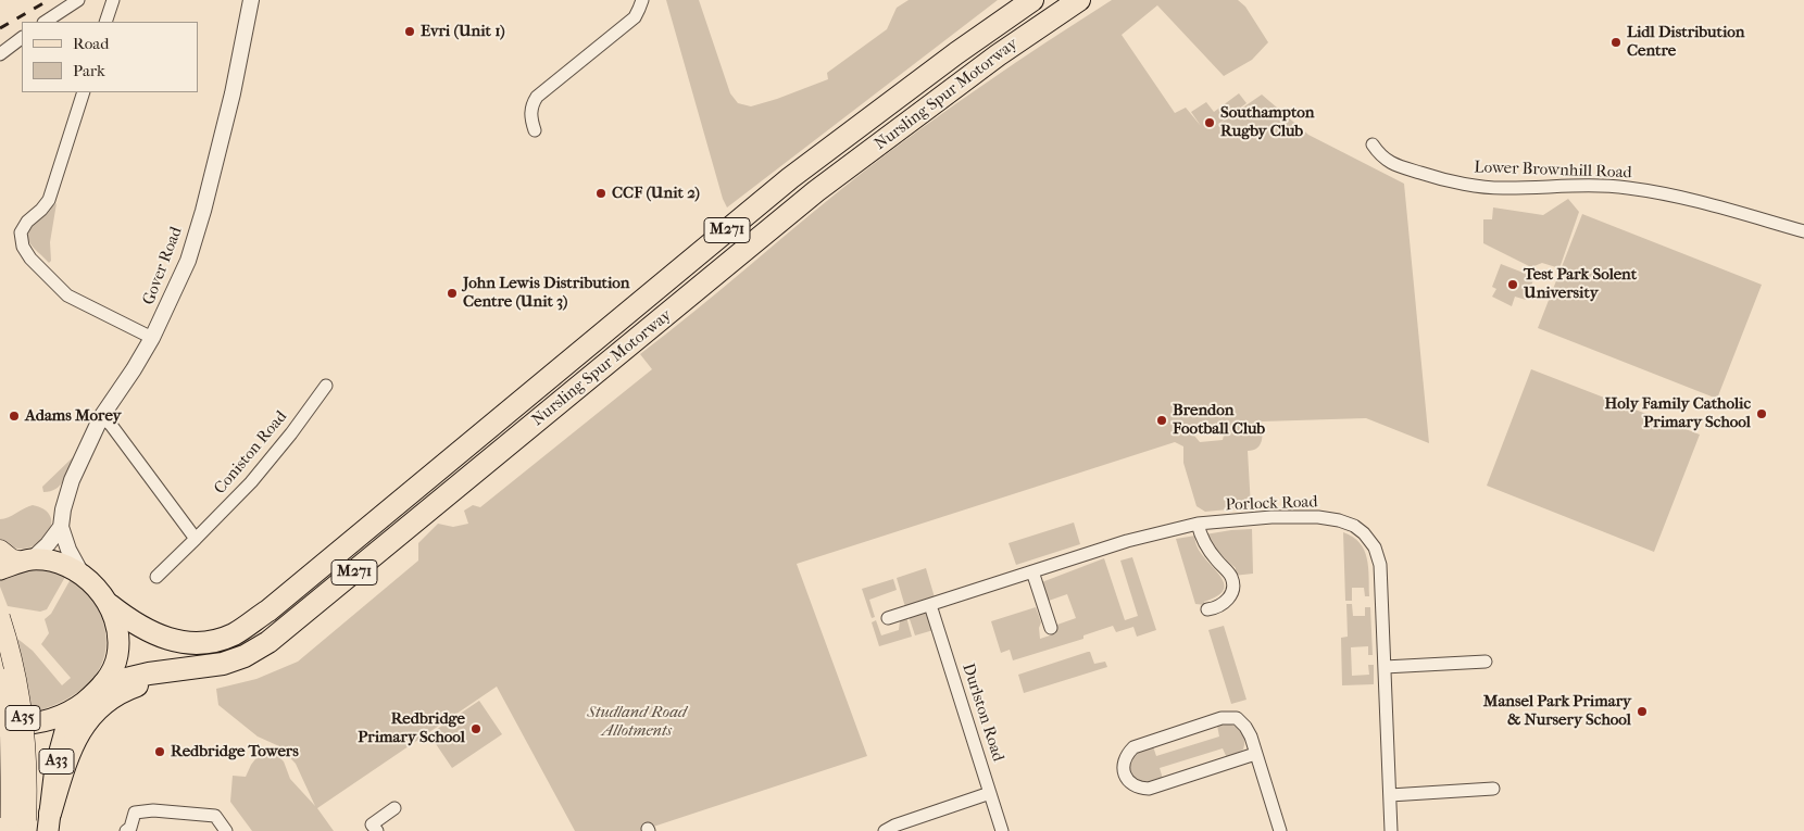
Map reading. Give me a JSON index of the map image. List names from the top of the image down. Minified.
{"streets":{"highway":["Nursling Spur Motorway","M271","A33"],"main road":["A35"],"street":["Lower Brownhill Road","Gover Road","Coniston Road","Porlock Road","Durlston Road"]},"crossings":[["Nursling Spur Motorway","M271"],["M271","A33"],["Porlock Road","Durlston Road"]],"parks":["Studland Road Allotments"],"places":["Evri (Unit 1)","Lidl Distribution Centre","Southampton Rugby Club","CCF (Unit 2)","Test Park Solent University","John Lewis Distribution Centre (Unit 3)","Holy Family Catholic Primary School","Adams Morey","Brendon Football Club","Mansel Park Primary & Nursery School","Redbridge Primary School","Redbridge Towers"],"legend":["Road","Park"]}
